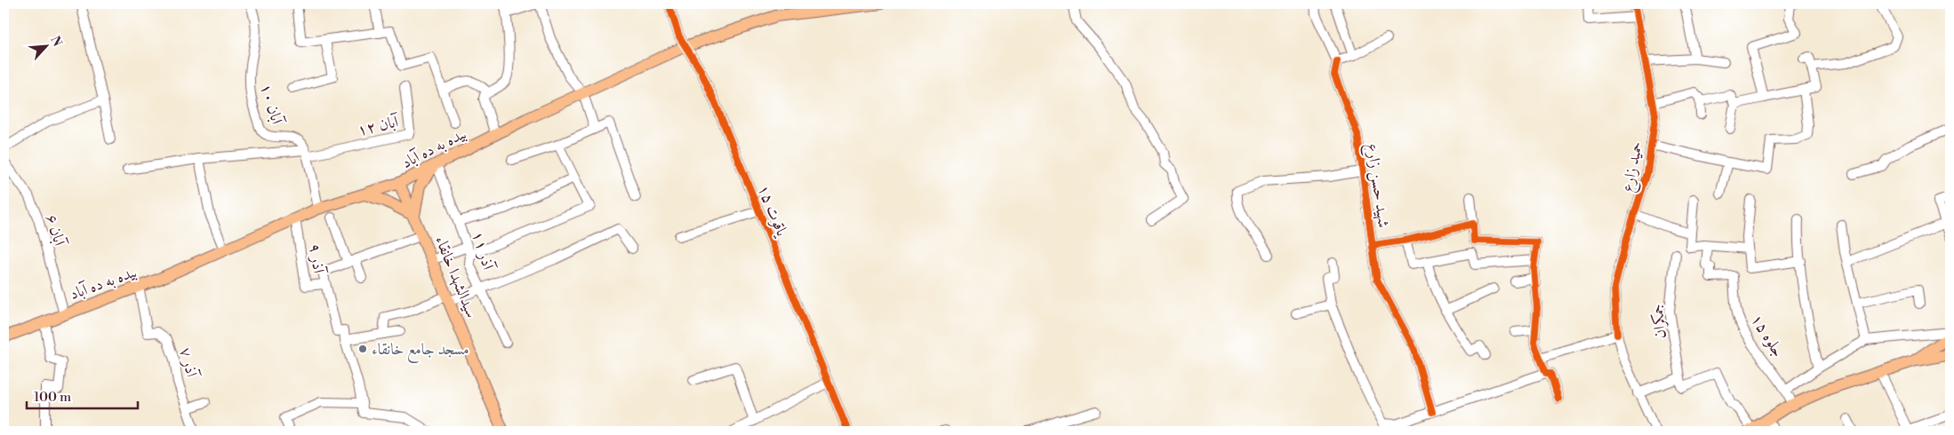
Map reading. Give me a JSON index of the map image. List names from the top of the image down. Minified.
{"streets":{"main road":["بیده به ده آباد","سیدالشهدا خانقاء"],"street":["آبان ۱۰","آبان ۱۲","حمید زارع","شهید حسن زارع","یاقوت ۱۵","آبان ۶","آذر ۱۱","آذر ۹","جمکران","جلوه ۱۵","آذر ۷"]},"crossings":[["آبان ۱۰","آبان ۱۲"],["بیده به ده آباد","یاقوت ۱۵"],["بیده به ده آباد","آبان ۶"],["بیده به ده آباد","آذر ۱۱"],["بیده به ده آباد","آذر ۹"],["بیده به ده آباد","سیدالشهدا خانقاء"],["بیده به ده آباد","آذر ۷"]],"places":["مسجد جامع خانقاء"],"scale_bar":"100 m","north":"top right"}
